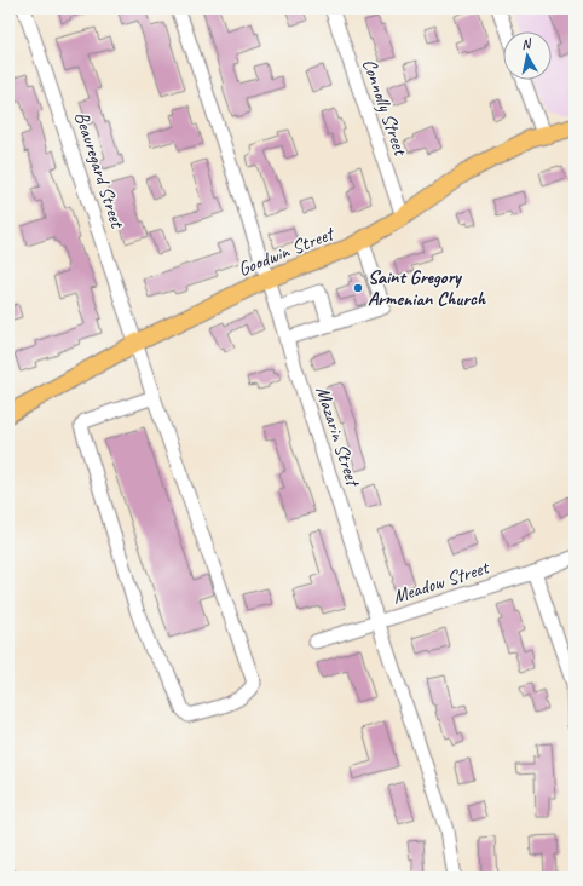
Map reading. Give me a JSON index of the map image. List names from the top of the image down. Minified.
{"streets":{"main road":["Goodwin Street"],"street":["Connolly Street","Beauregard Street","Mazarin Street","Meadow Street"]},"crossings":[["Connolly Street","Goodwin Street"],["Beauregard Street","Goodwin Street"],["Goodwin Street","Mazarin Street"],["Mazarin Street","Meadow Street"]],"places":["Saint Gregory Armenian Church"],"north":"top"}
